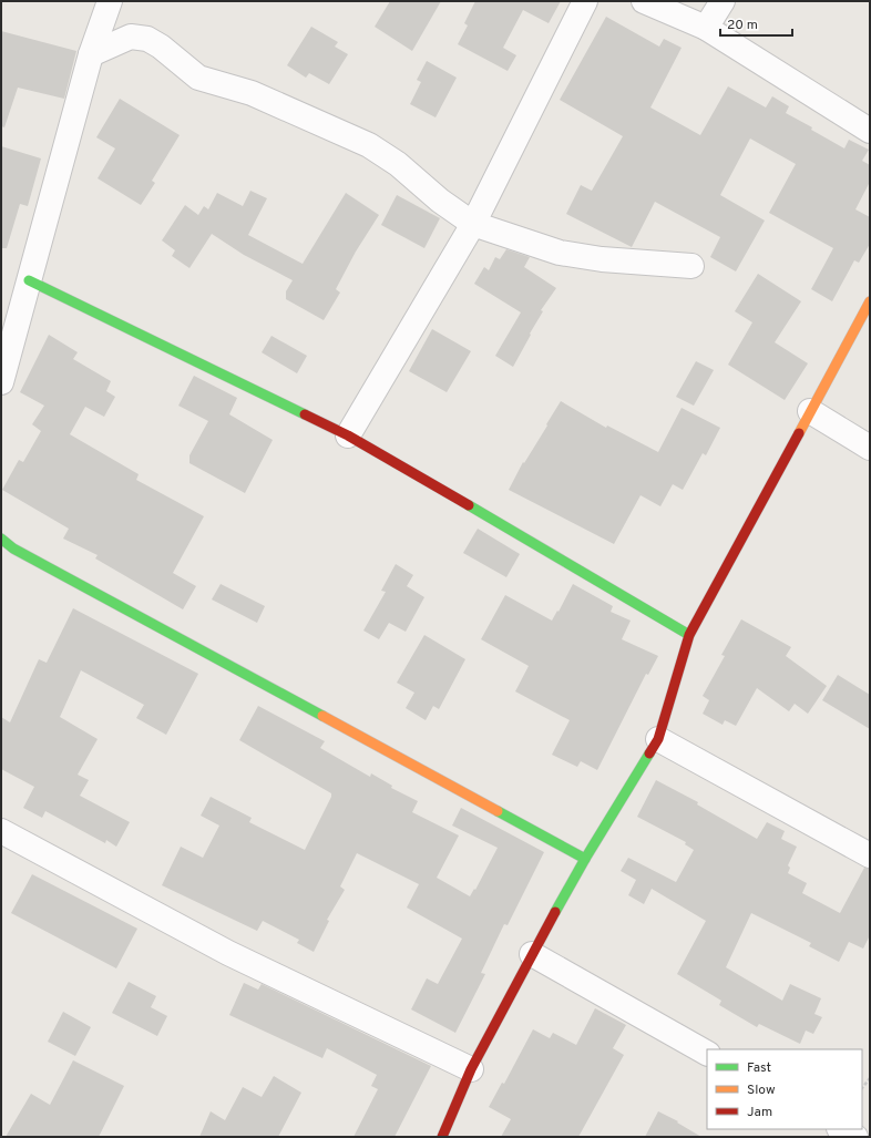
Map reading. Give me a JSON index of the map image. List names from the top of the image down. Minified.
{"legend":["Fast","Slow","Jam"],"scale_bar":"20 m"}
